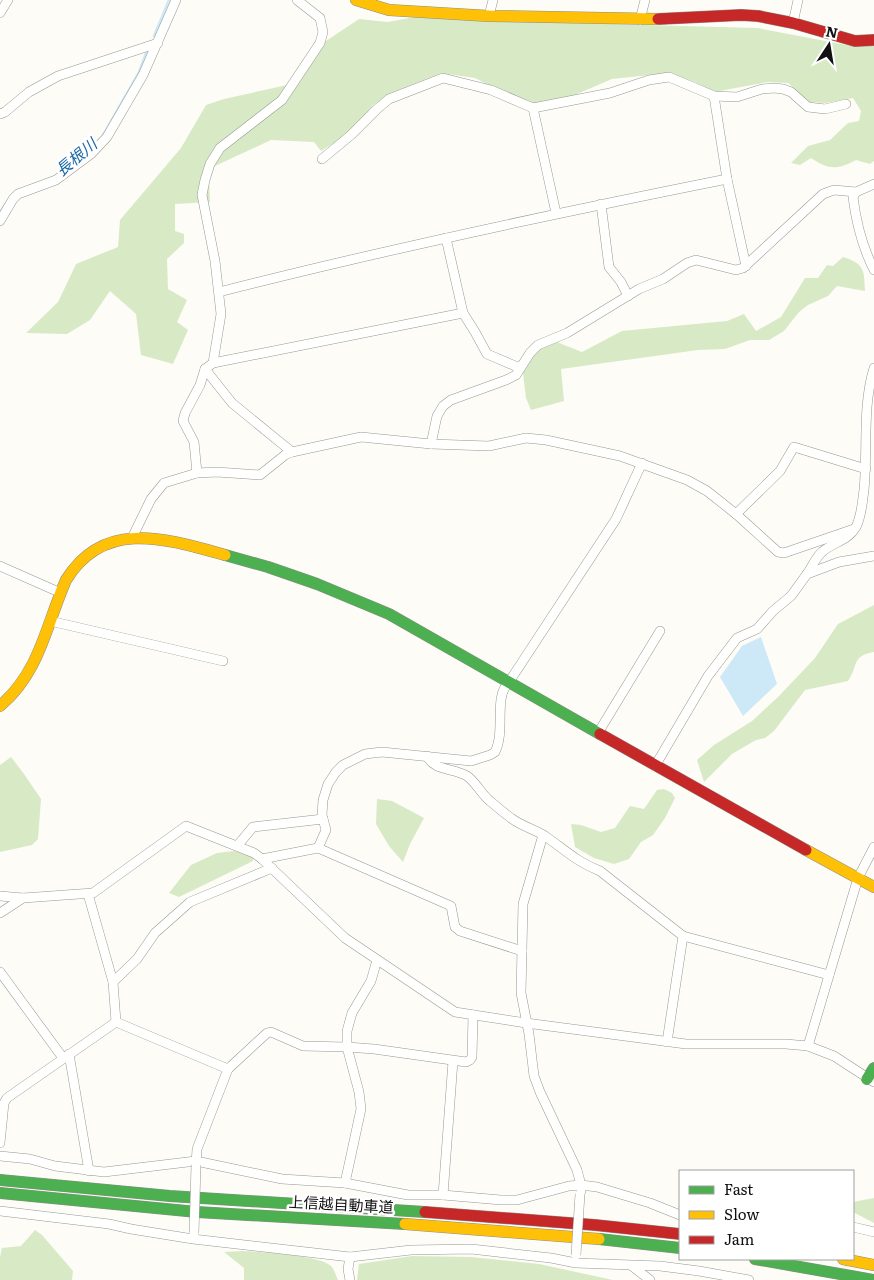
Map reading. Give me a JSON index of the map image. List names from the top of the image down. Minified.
{"streets":{"main road":["上信越自動車道"]},"water":["長根川"],"legend":["Fast","Slow","Jam"],"north":"top"}
